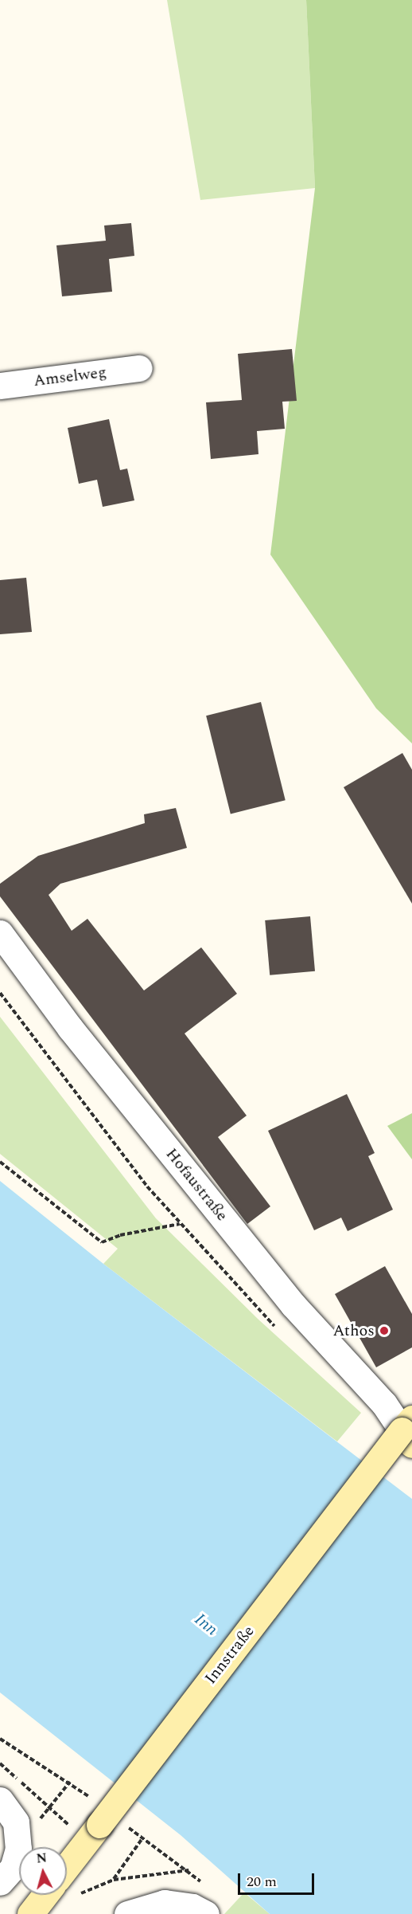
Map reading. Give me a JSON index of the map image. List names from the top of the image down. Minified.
{"streets":{"main road":["Innstraße"],"street":["Amselweg","Hofaustraße"]},"crossings":[["Hofaustraße","Innstraße"]],"water":["Inn"],"places":["Athos"],"scale_bar":"20 m","north":"top"}
